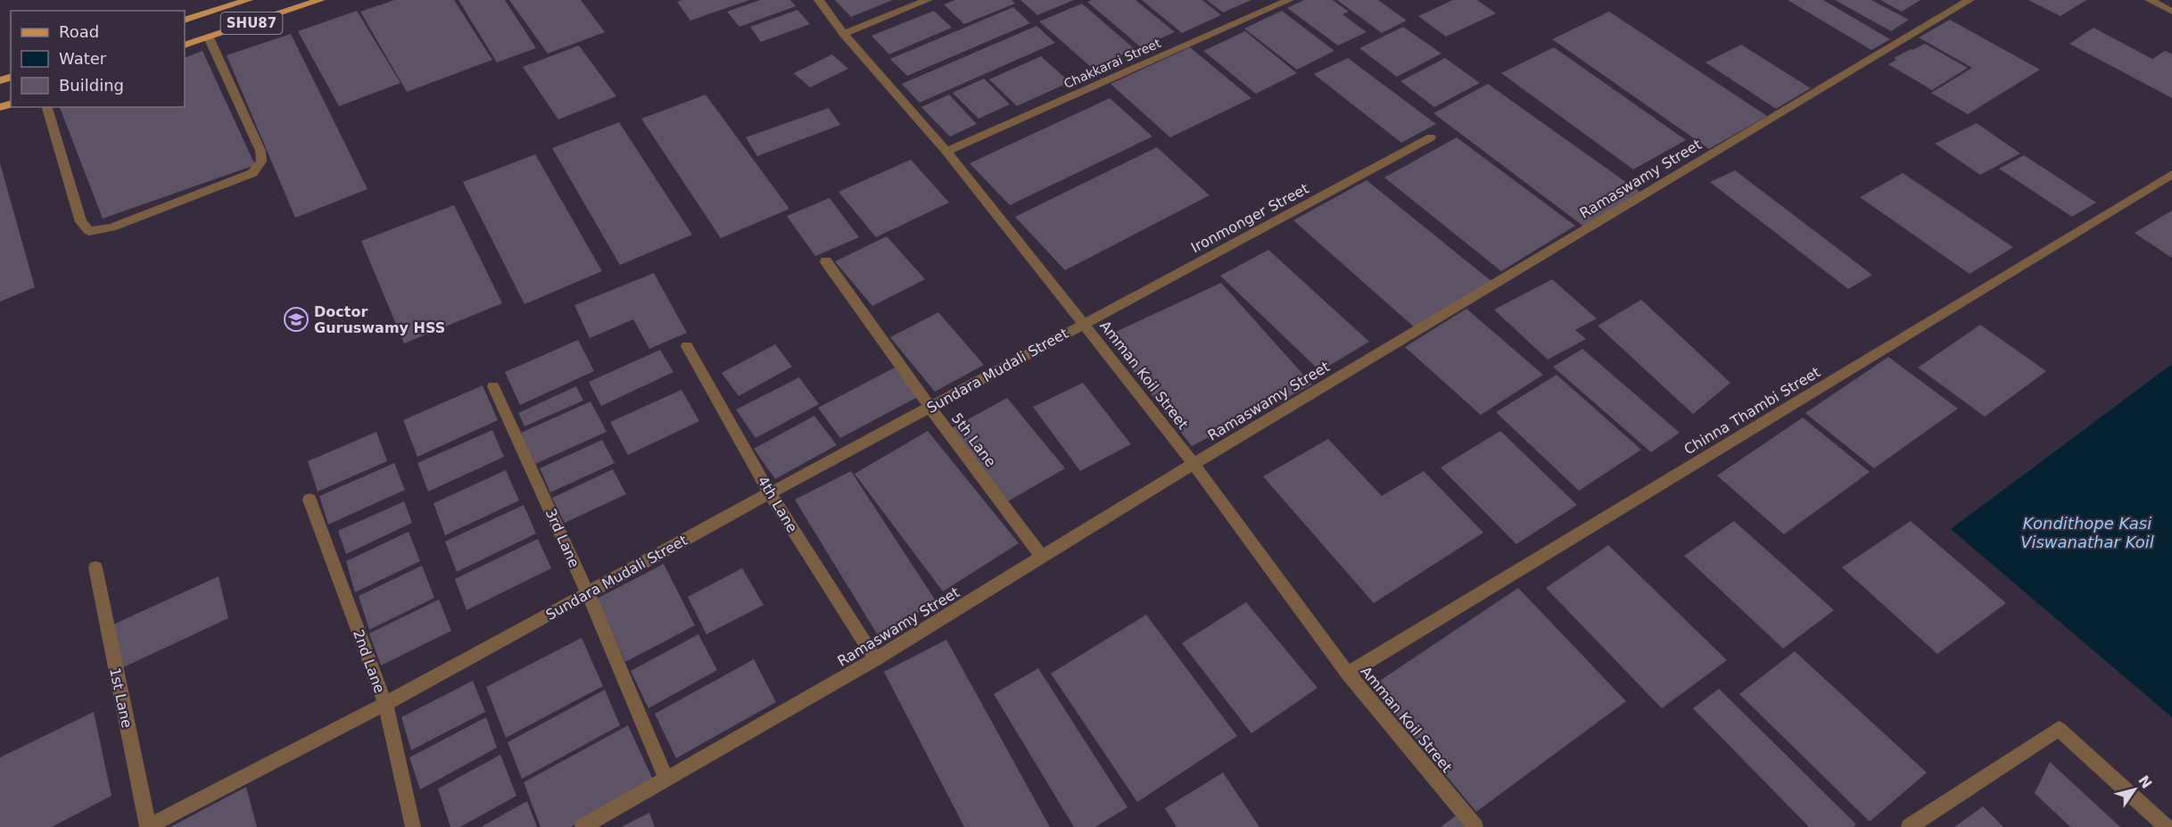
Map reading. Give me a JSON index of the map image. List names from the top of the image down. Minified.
{"streets":{"main road":["SHU87"],"street":["Chakkarai Street","Ramaswamy Street","Ironmonger Street","Sundara Mudali Street","Amman Koil Street","Chinna Thambi Street","5th Lane","4th Lane","3rd Lane","2nd Lane","1st Lane"]},"crossings":[["Chakkarai Street","Amman Koil Street"],["Ramaswamy Street","Amman Koil Street"],["Ramaswamy Street","5th Lane"],["Ramaswamy Street","4th Lane"],["Ramaswamy Street","3rd Lane"],["Ironmonger Street","Sundara Mudali Street"],["Ironmonger Street","Amman Koil Street"],["Sundara Mudali Street","Amman Koil Street"],["Sundara Mudali Street","5th Lane"],["Sundara Mudali Street","4th Lane"],["Sundara Mudali Street","3rd Lane"],["Sundara Mudali Street","2nd Lane"],["Sundara Mudali Street","1st Lane"],["Amman Koil Street","Chinna Thambi Street"]],"water":["Kondithope Kasi Viswanathar Koil"],"places":{"school or university":["Doctor Guruswamy HSS"]},"legend":["Road","Water","Building"],"north":"top right"}
